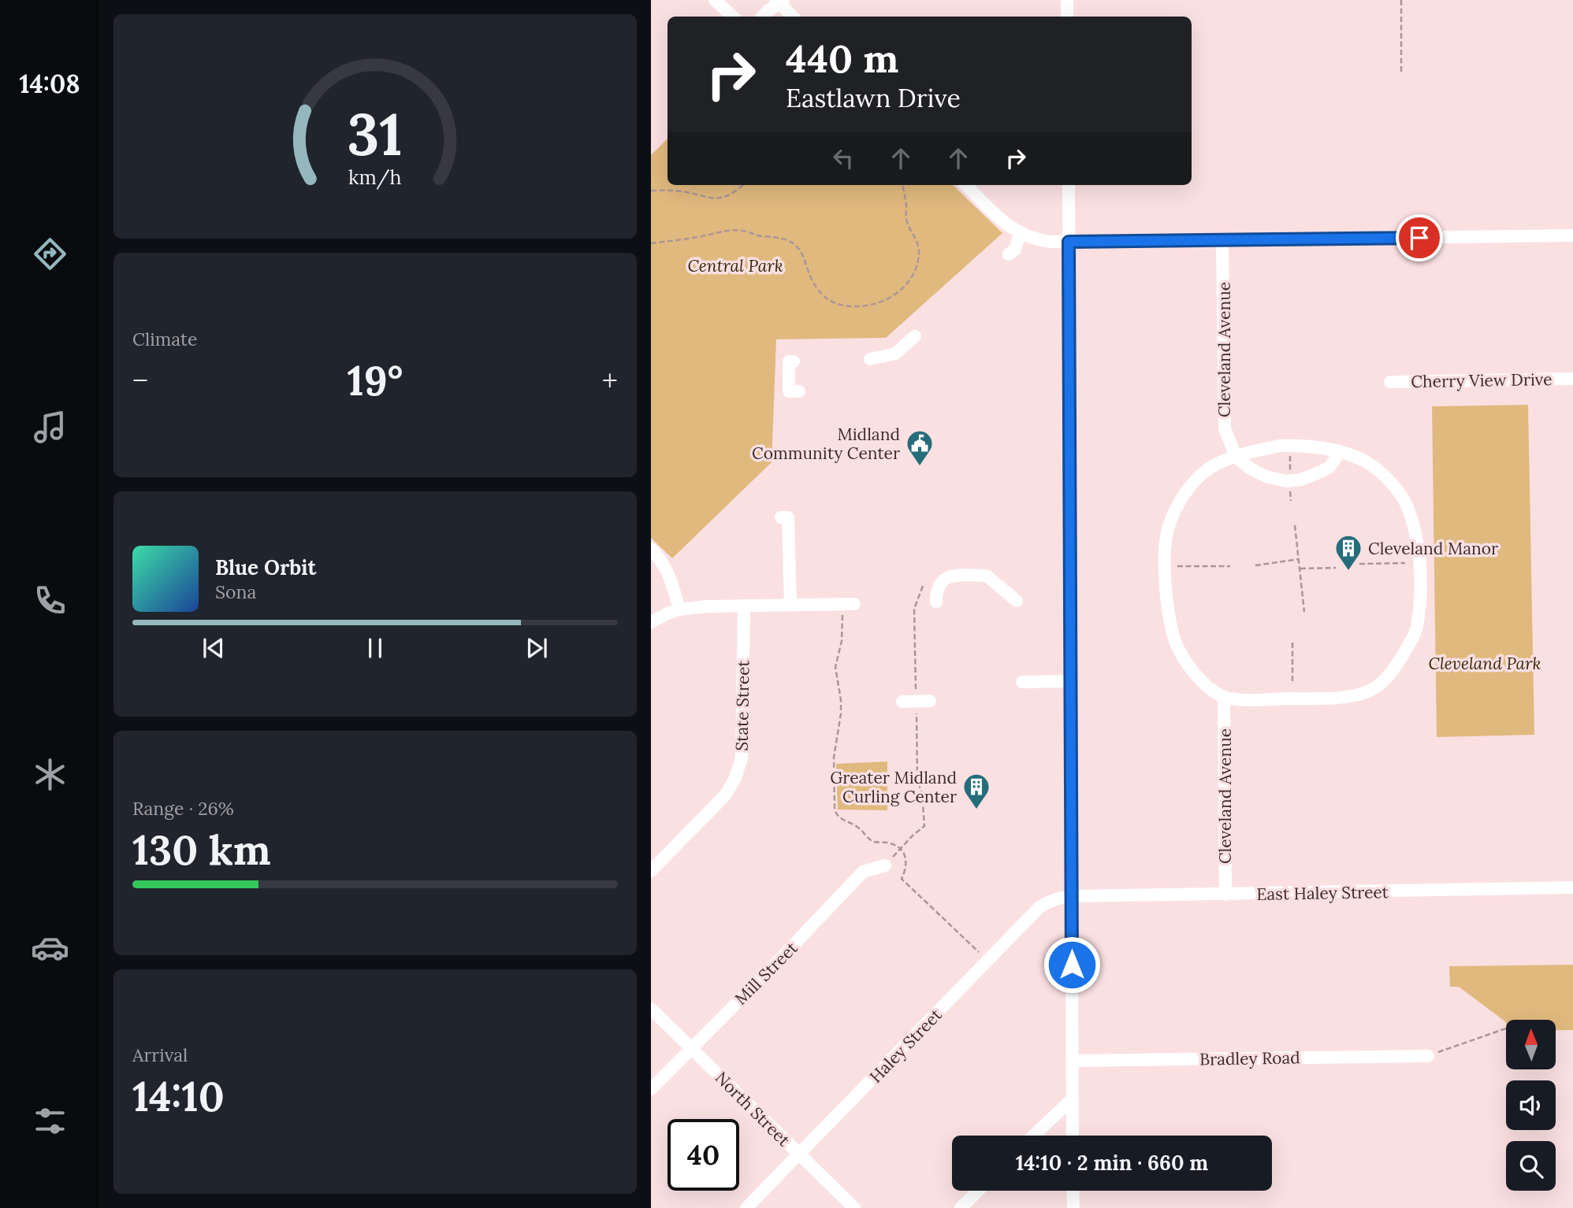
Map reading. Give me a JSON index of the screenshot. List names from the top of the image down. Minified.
{"streets":{"street":["Cleveland Avenue","Cherry View Drive","State Street","East Haley Street","Mill Street","Haley Street","Bradley Road","North Street"]},"crossings":[["Cleveland Avenue","East Haley Street"],["East Haley Street","Haley Street"],["Mill Street","North Street"],["Haley Street","North Street"]],"parks":["Central Park","Cleveland Park"],"places":{"public building":["Midland Community Center"],"building":["Cleveland Manor","Greater Midland Curling Center"]},"north":"top","page":{"tabs":"14:08","turn":["440 m","Eastlawn Drive"],"tile":["Climate",["Range · 26%","130 km"],["Arrival","14:10"]],"heat":["−","19°","+"],"song":["Blue Orbit","Sona"],"limit":"40","trip":"14:10 · 2 min · 660 m","gauge":["31","km/h"]}}
